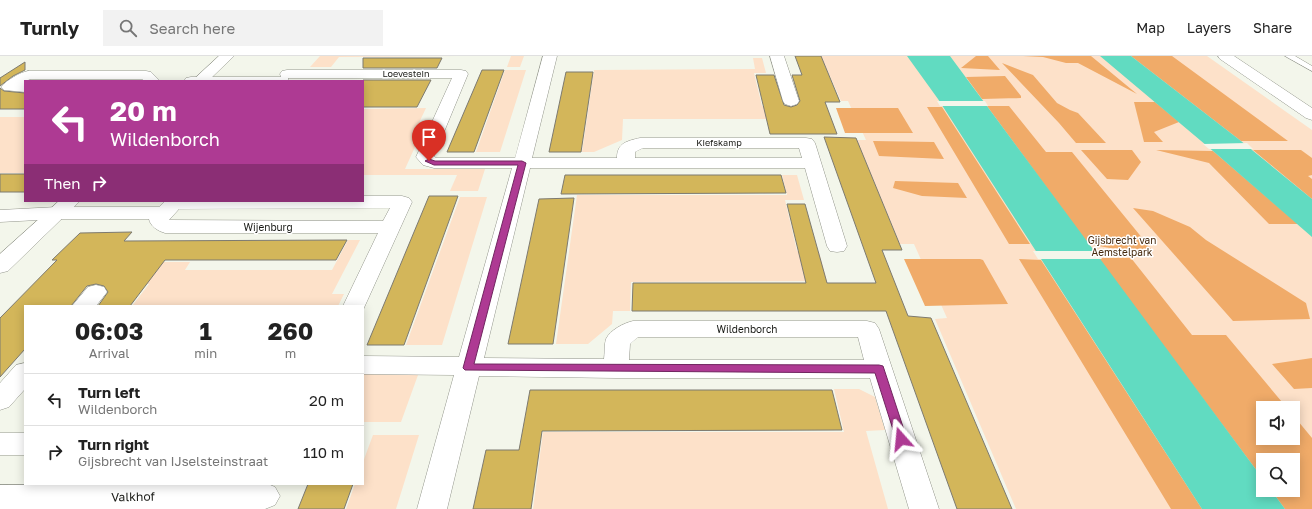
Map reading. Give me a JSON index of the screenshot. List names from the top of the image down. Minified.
{"streets":{"street":["Loevestein","Kiefskamp","Wijenburg","Wildenborch","Valkhof"]},"crossings":[["Loevestein","Kiefskamp"]],"parks":["Gijsbrecht van Aemstelpark"],"page":{"header":"Turnly","search":"Search here","nav":["Map","Layers","Share"],"turn":["20 m","Wildenborch"],"then":"Then","eta":["06:03","Arrival","1","min","260","m"],"list":[{"name":"Turn left","note":"Wildenborch","value":"20 m"},{"name":"Turn right","note":"Gijsbrecht van IJselsteinstraat","value":"110 m"}]}}
